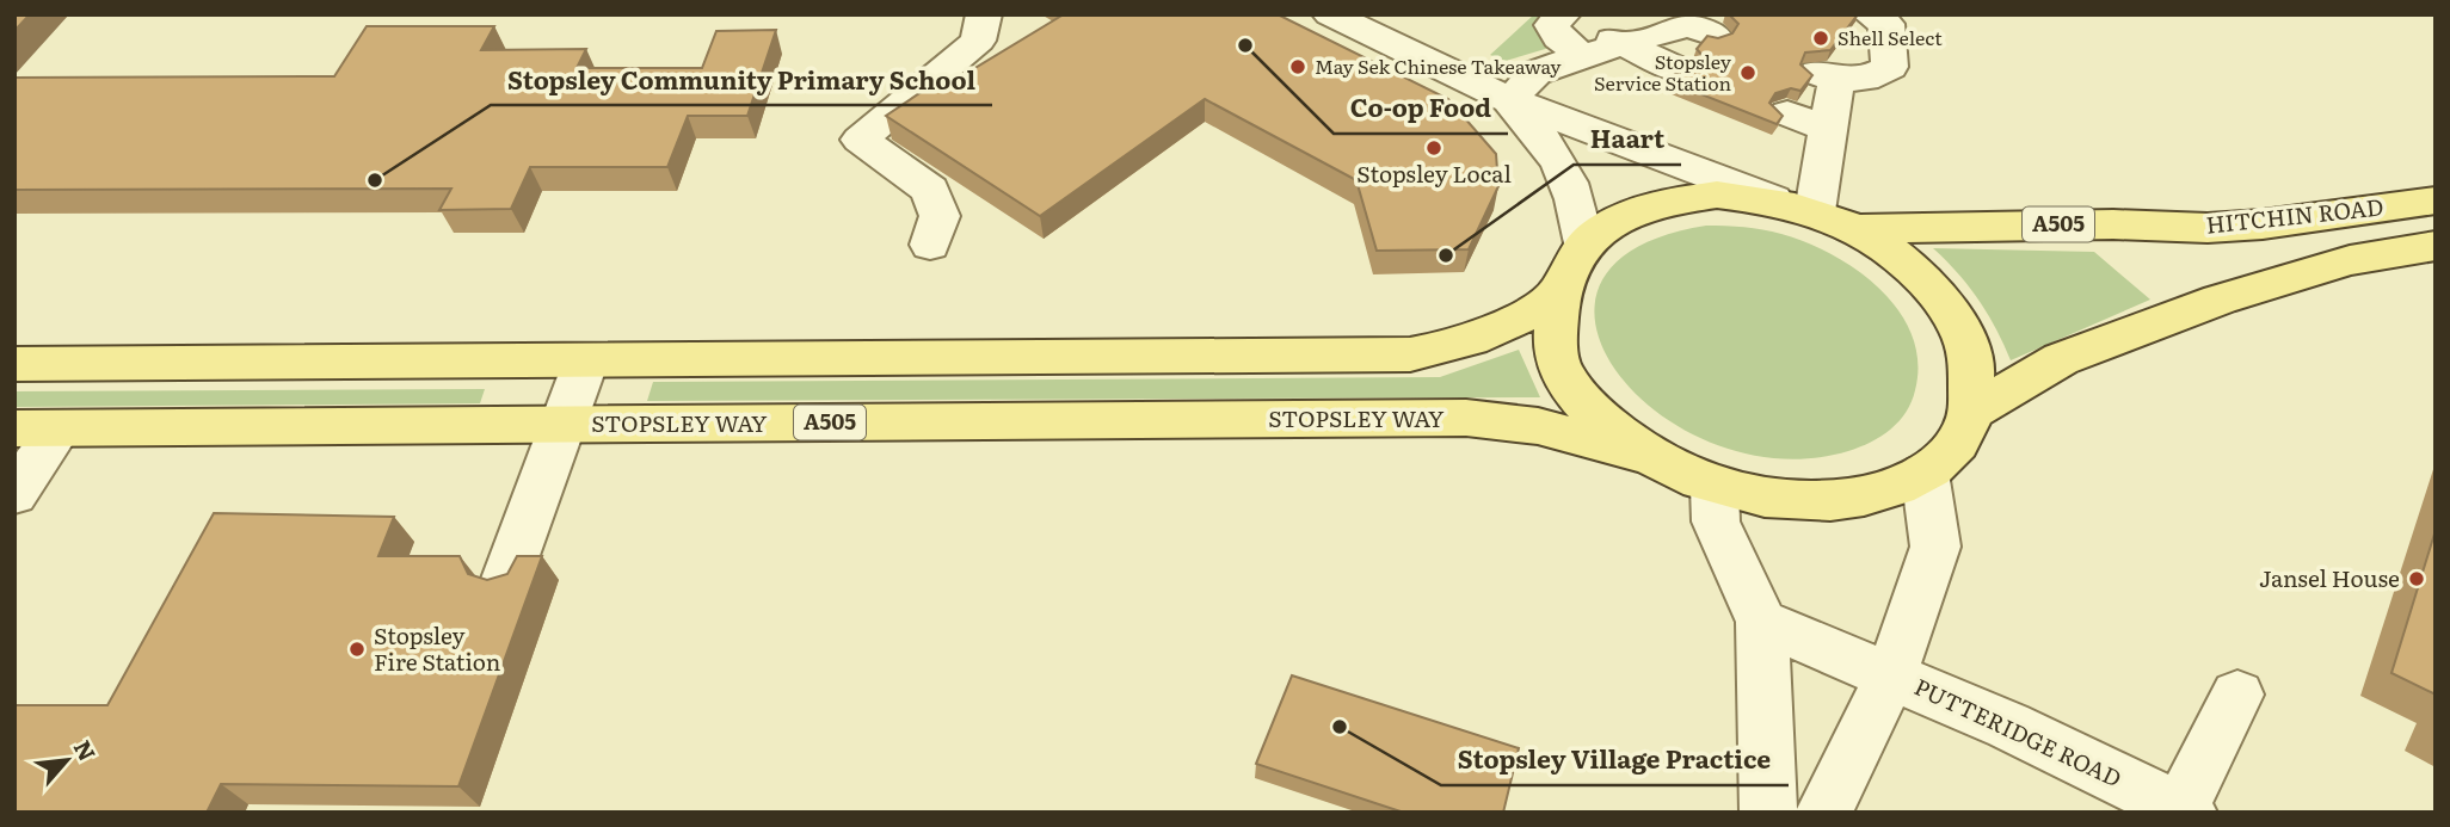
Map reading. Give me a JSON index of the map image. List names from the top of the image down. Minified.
{"streets":{"main road":["HITCHIN ROAD","A505","STOPSLEY WAY"],"street":["PUTTERIDGE ROAD"]},"crossings":[["HITCHIN ROAD","A505"],["A505","STOPSLEY WAY"]],"places":["Shell Select","Co-op Food","May Sek Chinese Takeaway","Stopsley Service Station","Stopsley Local","Stopsley Community Primary School","Haart","Jansel House","Stopsley Fire Station","Stopsley Village Practice"],"north":"top right"}
